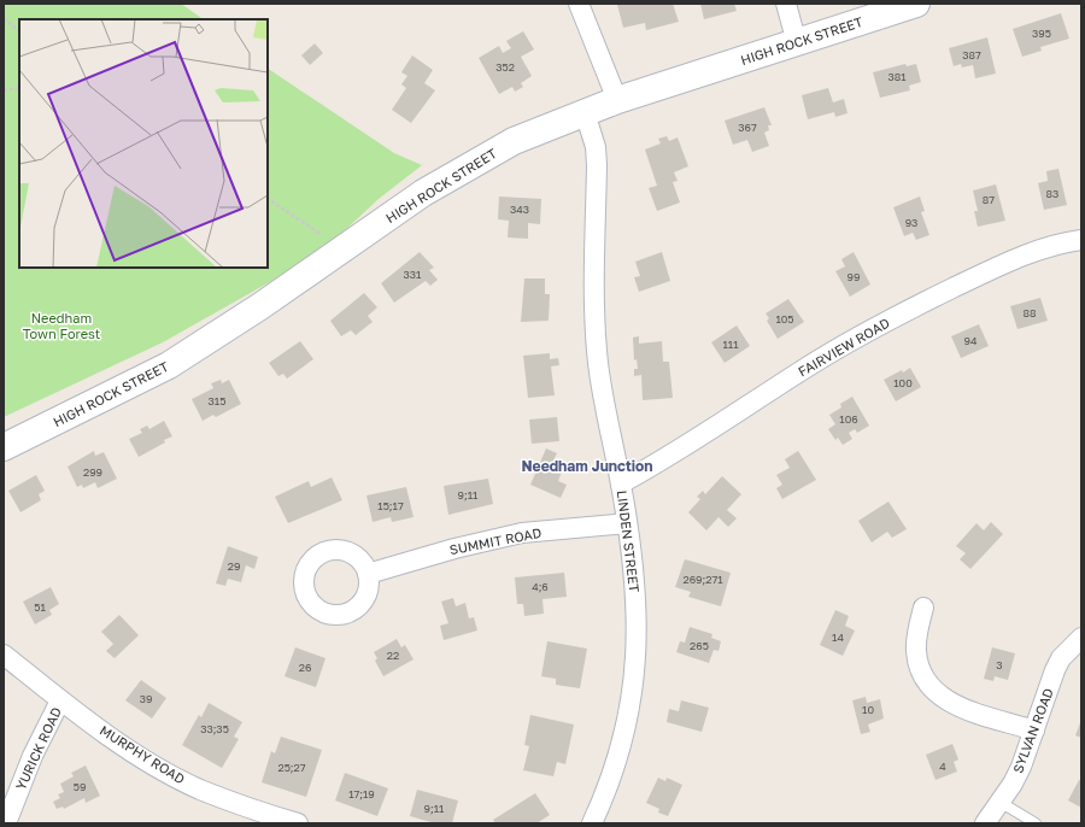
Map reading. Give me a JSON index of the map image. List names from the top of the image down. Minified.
{"streets":{"street":["HIGH ROCK STREET","FAIRVIEW ROAD","SUMMIT ROAD","LINDEN STREET","SYLVAN ROAD","YURICK ROAD","MURPHY ROAD"]},"crossings":[["HIGH ROCK STREET","LINDEN STREET"],["FAIRVIEW ROAD","LINDEN STREET"],["SUMMIT ROAD","LINDEN STREET"],["YURICK ROAD","MURPHY ROAD"]],"districts":["Needham Junction"],"parks":["Needham Town Forest"],"house_numbers":["395","387","352","381","367","83","87","343","93","331","99","88","105","94","111","100","315","106","299","9;11","15;17","29","269;271","4;6","51","14","265","22","3","26","39","10","33;35","4","25;27","59","17;19","9;11"]}
